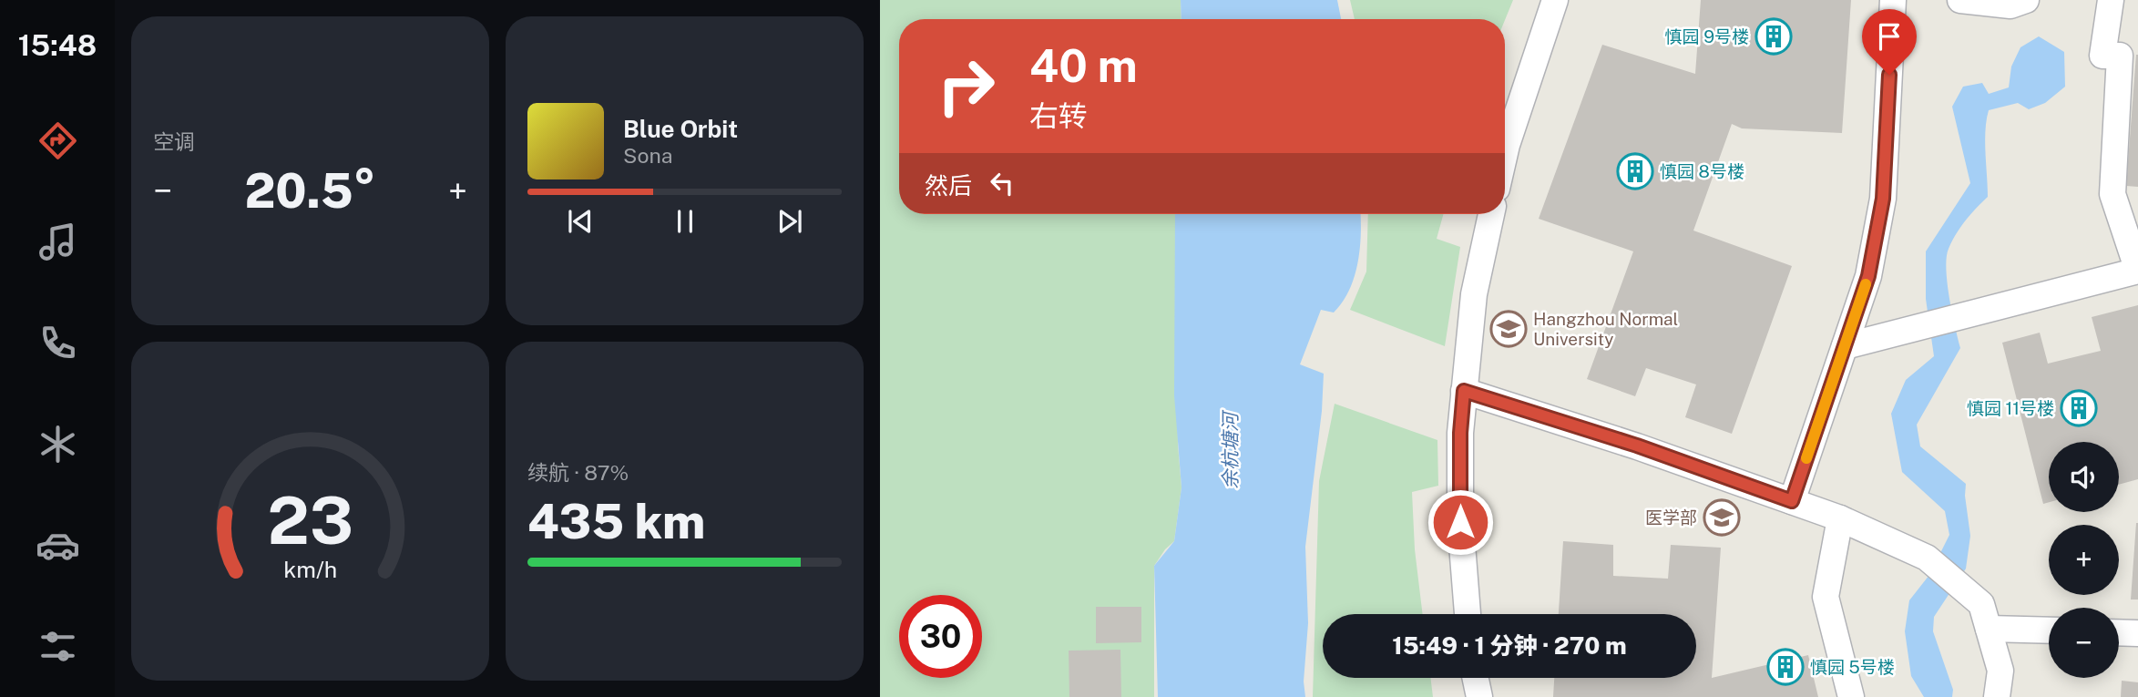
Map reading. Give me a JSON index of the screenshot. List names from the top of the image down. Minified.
{"water":["余杭塘河"],"places":{"building":["慎园 9号楼","慎园 8号楼","慎园 11号楼","慎园 5号楼"],"school or university":["Hangzhou Normal University","医学部"]},"page":{"tabs":"15:48","tile":["空调",["续航 · 87%","435 km"]],"turn":["40 m","右转"],"song":["Blue Orbit","Sona"],"then":"然后","heat":["−","20.5°","+"],"map_buttons":["+","−"],"limit":"30","trip":"15:49 · 1 分钟 · 270 m","gauge":["23","km/h"]}}
